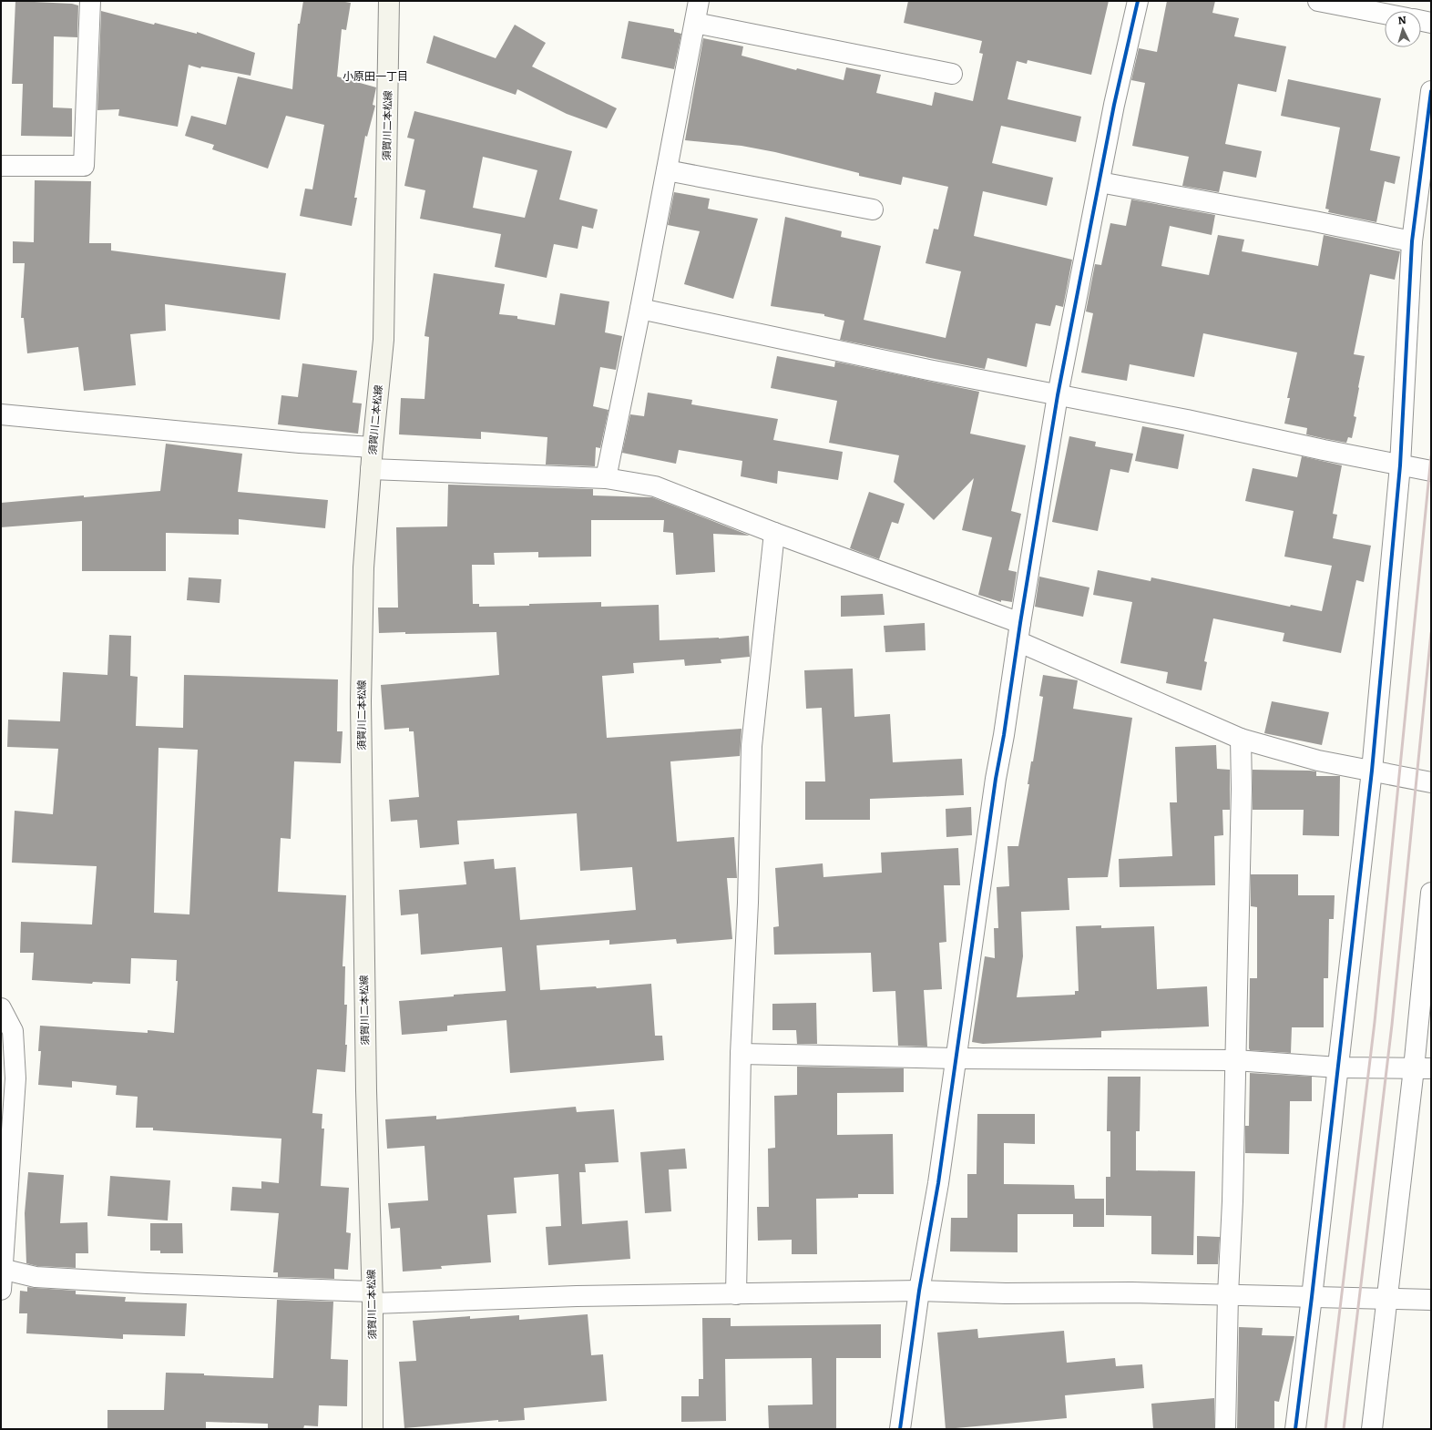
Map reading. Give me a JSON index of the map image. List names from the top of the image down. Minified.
{"streets":{"main road":["須賀川二本松線"]},"districts":["小原田一丁目"],"north":"top"}
